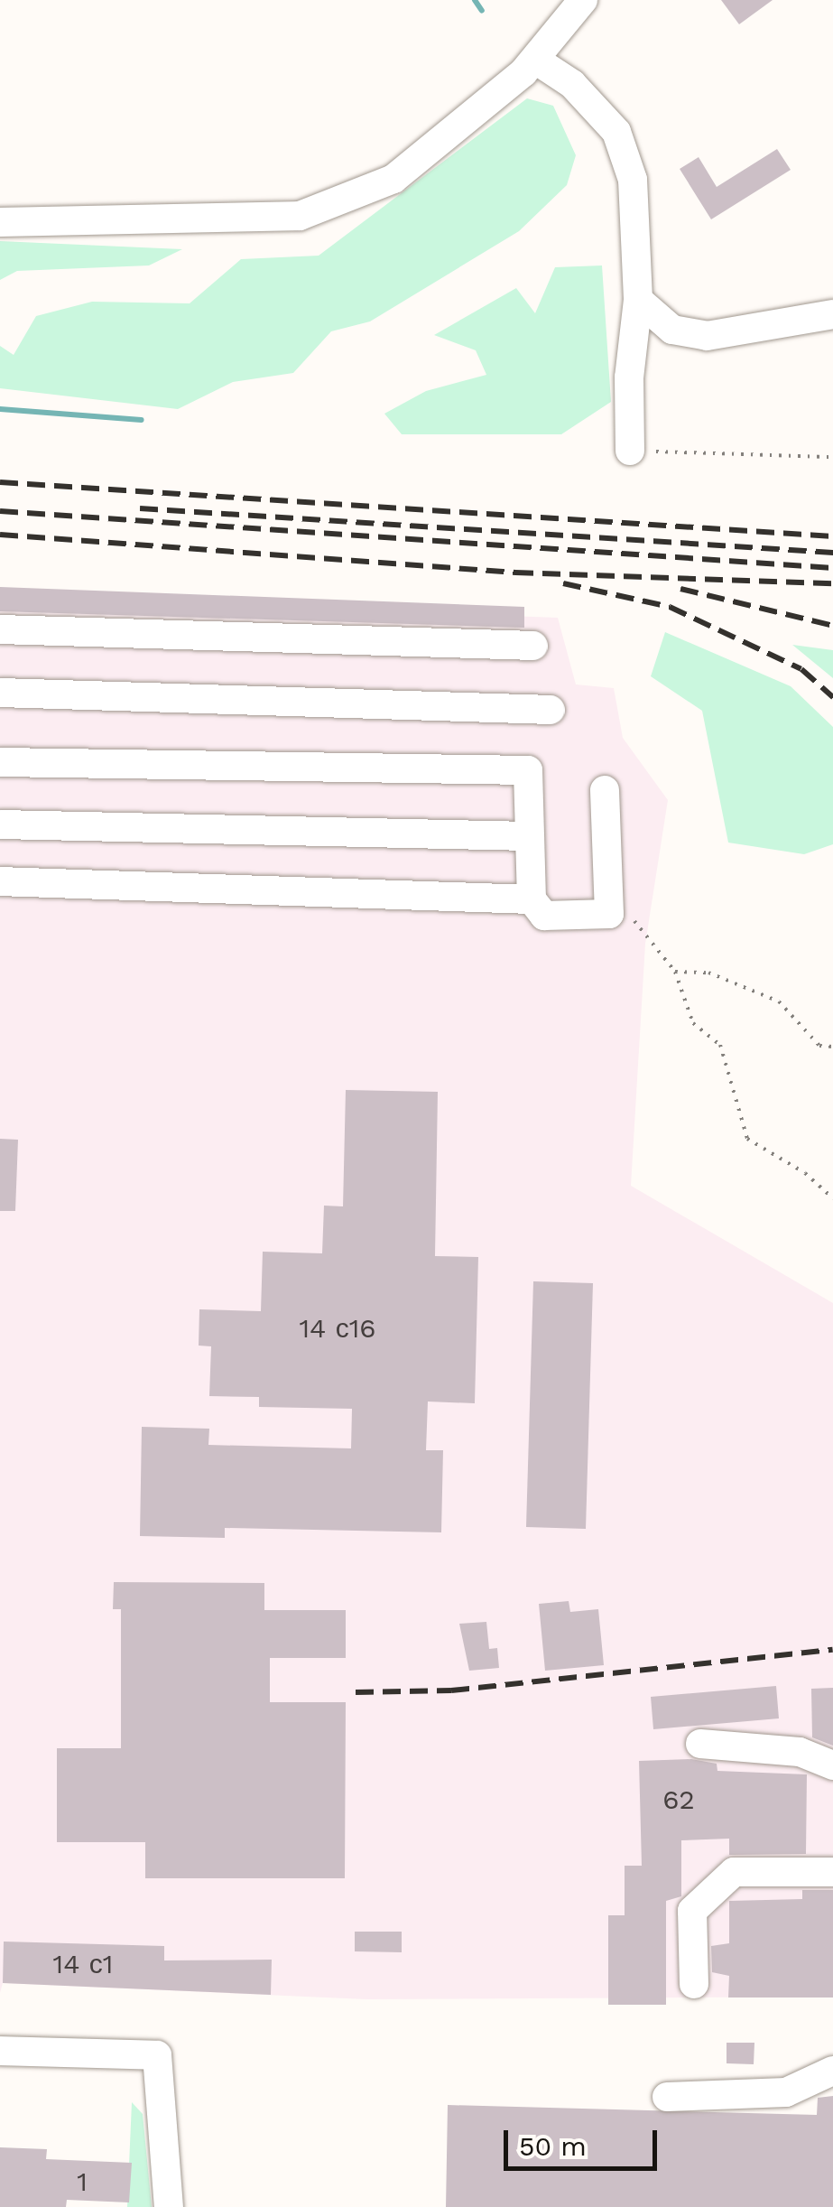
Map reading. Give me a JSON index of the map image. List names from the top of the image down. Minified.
{"house_numbers":["14 с16","62","14 с1","1"],"scale_bar":"50 m"}
